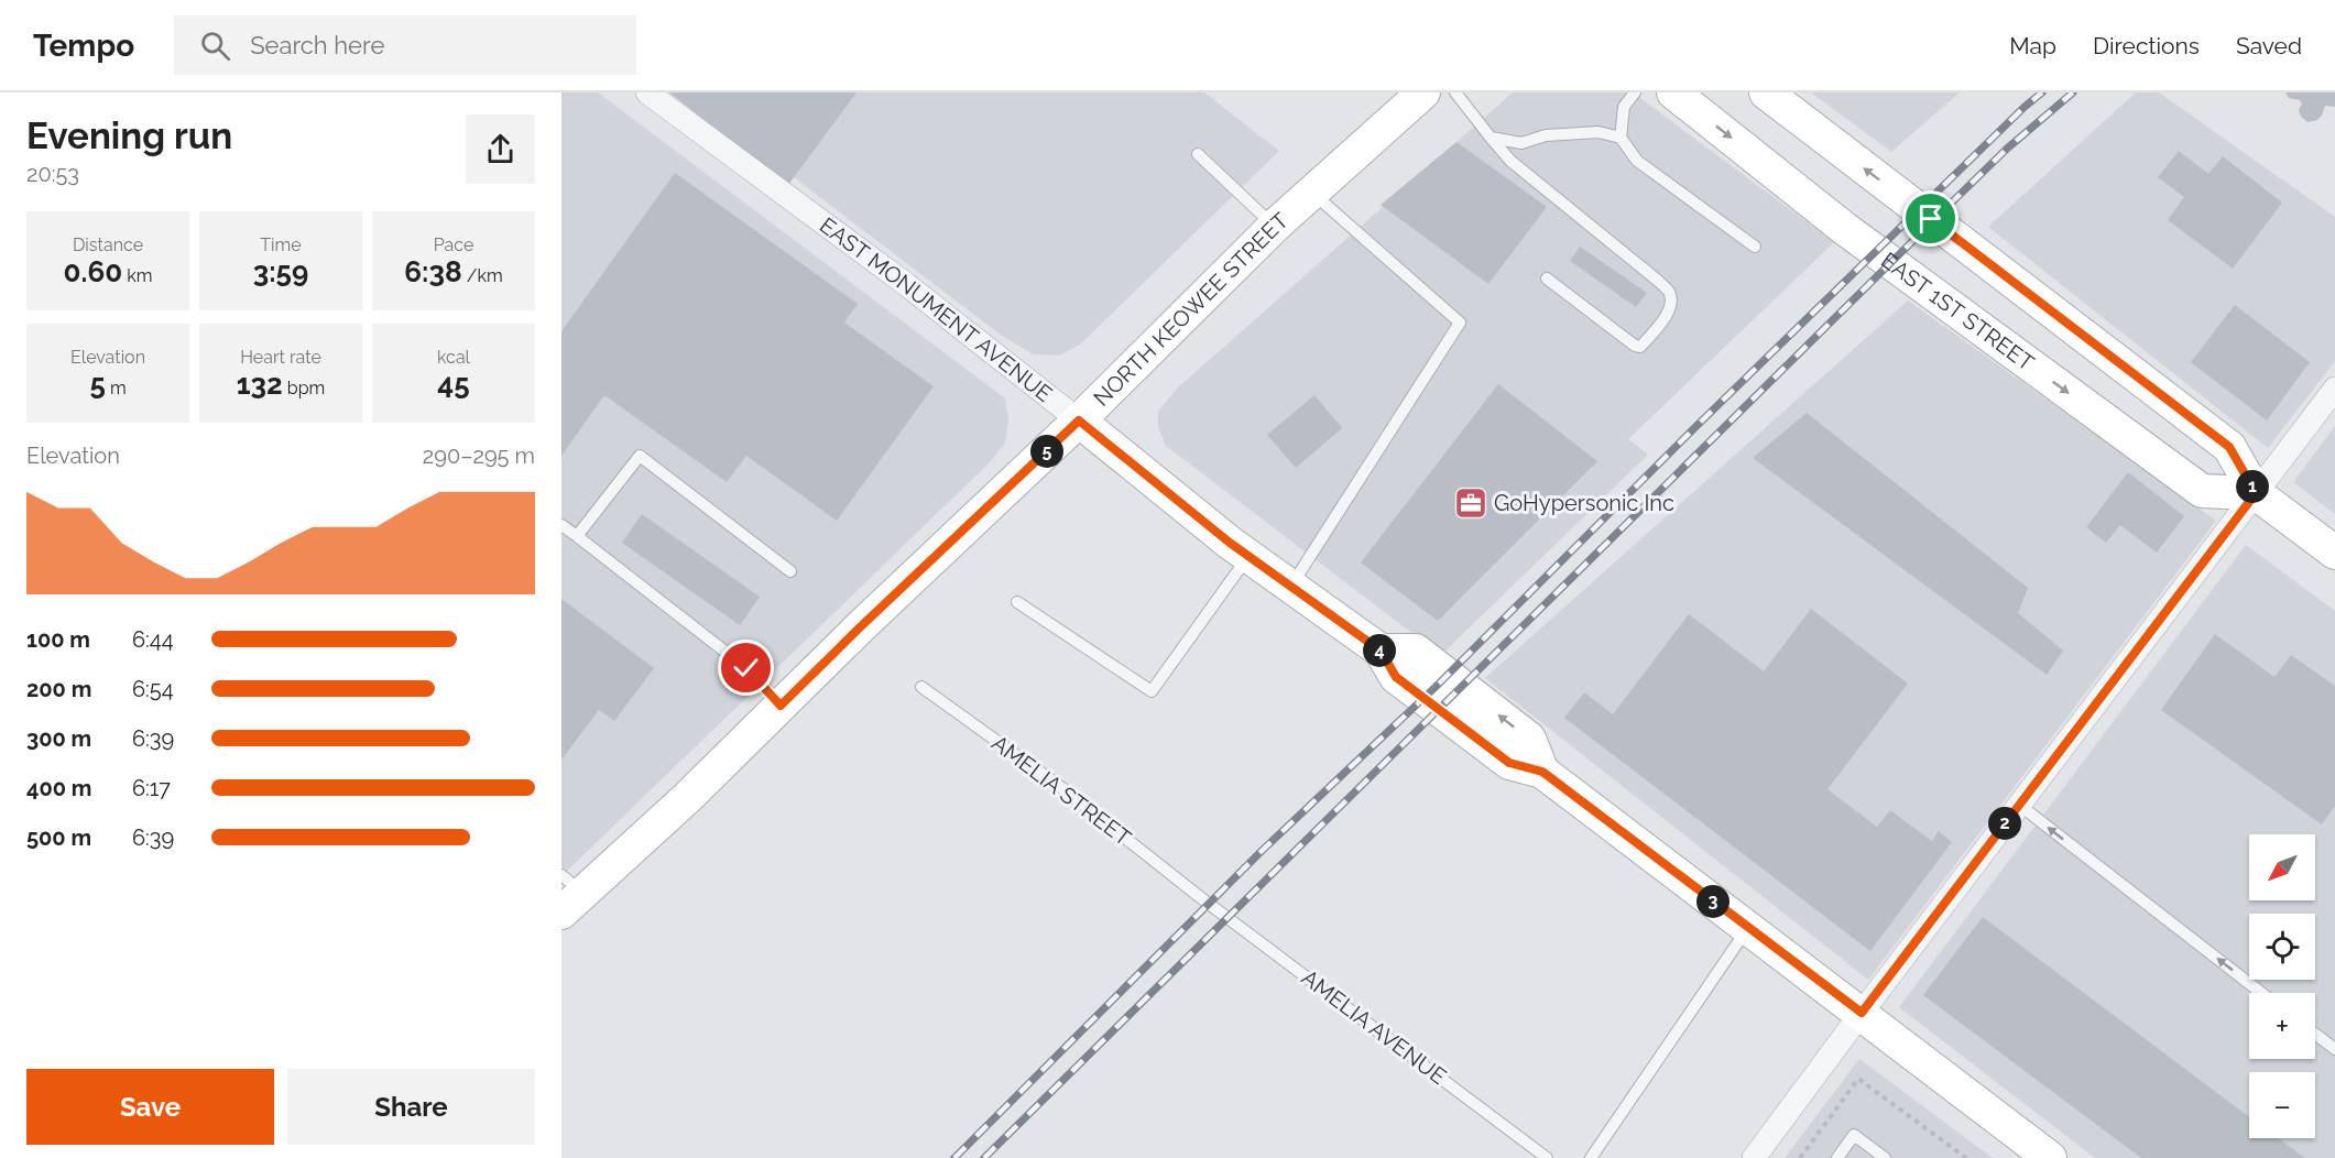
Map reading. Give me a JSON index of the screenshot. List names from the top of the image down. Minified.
{"streets":{"main road":["NORTH KEOWEE STREET","EAST MONUMENT AVENUE","EAST 1ST STREET"],"lane":["AMELIA STREET","AMELIA AVENUE"]},"crossings":[["NORTH KEOWEE STREET","EAST MONUMENT AVENUE"],["AMELIA STREET","AMELIA AVENUE"]],"places":{"office":["GoHypersonic Inc"]},"north":"bottom left","page":{"header":"Tempo","search":"Search here","nav":["Map","Directions","Saved"],"heading":["Evening run","20:53"],"stats":[["Distance","0.60 km"],["Time","3:59"],["Pace","6:38 /km"],["Elevation","5 m"],["Heart rate","132 bpm"],["kcal","45"]],"chart":["Elevation","290–295 m"],"pins":["5","1","4","2","3"],"list":[{"name":"100 m","note":"6:44"},{"name":"200 m","note":"6:54"},{"name":"300 m","note":"6:39"},{"name":"400 m","note":"6:17"},{"name":"500 m","note":"6:39"}],"map_buttons":["+","−"],"buttons":["Save","Share"]}}
